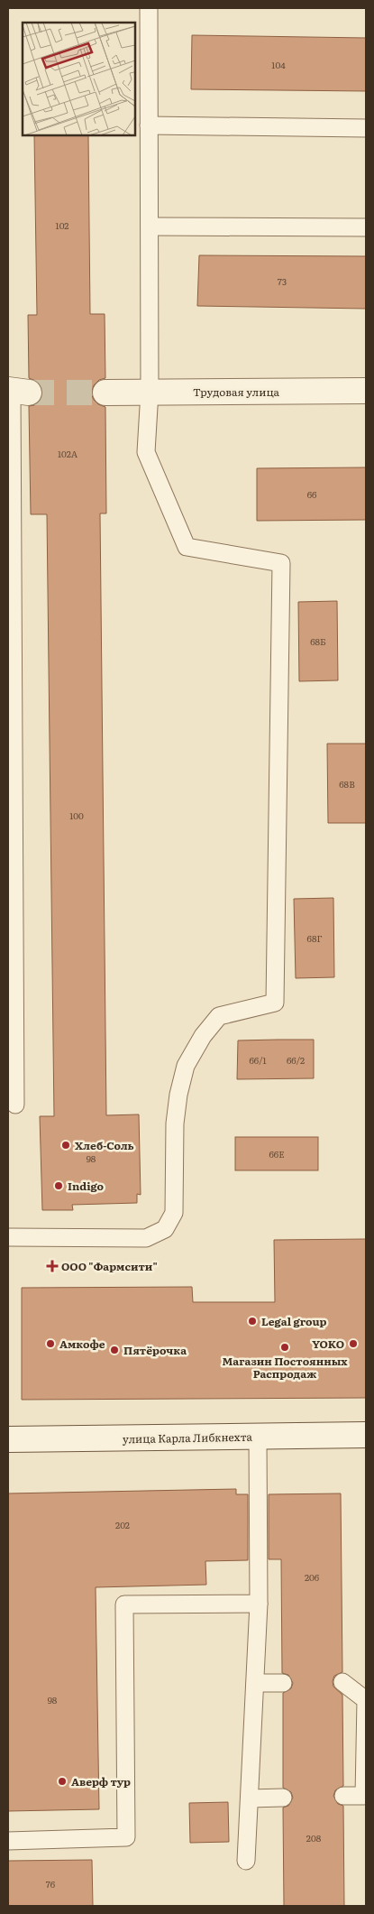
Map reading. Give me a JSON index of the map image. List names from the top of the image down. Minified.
{"streets":{"street":["Трудовая улица","улица Карла Либкнехта"]},"places":{"other":["Хлеб-Соль","Indigo","Legal group","Амкофе","YOKO","Магазин Постоянных Распродаж","Пятёрочка","Аверф тур"],"health":["ООО \"Фармсити\""]},"house_numbers":["104","102","73","102А","66","68Б","68В","100","68Г","66/1","66/2","66Е","98","202","206","98","208","76"]}
